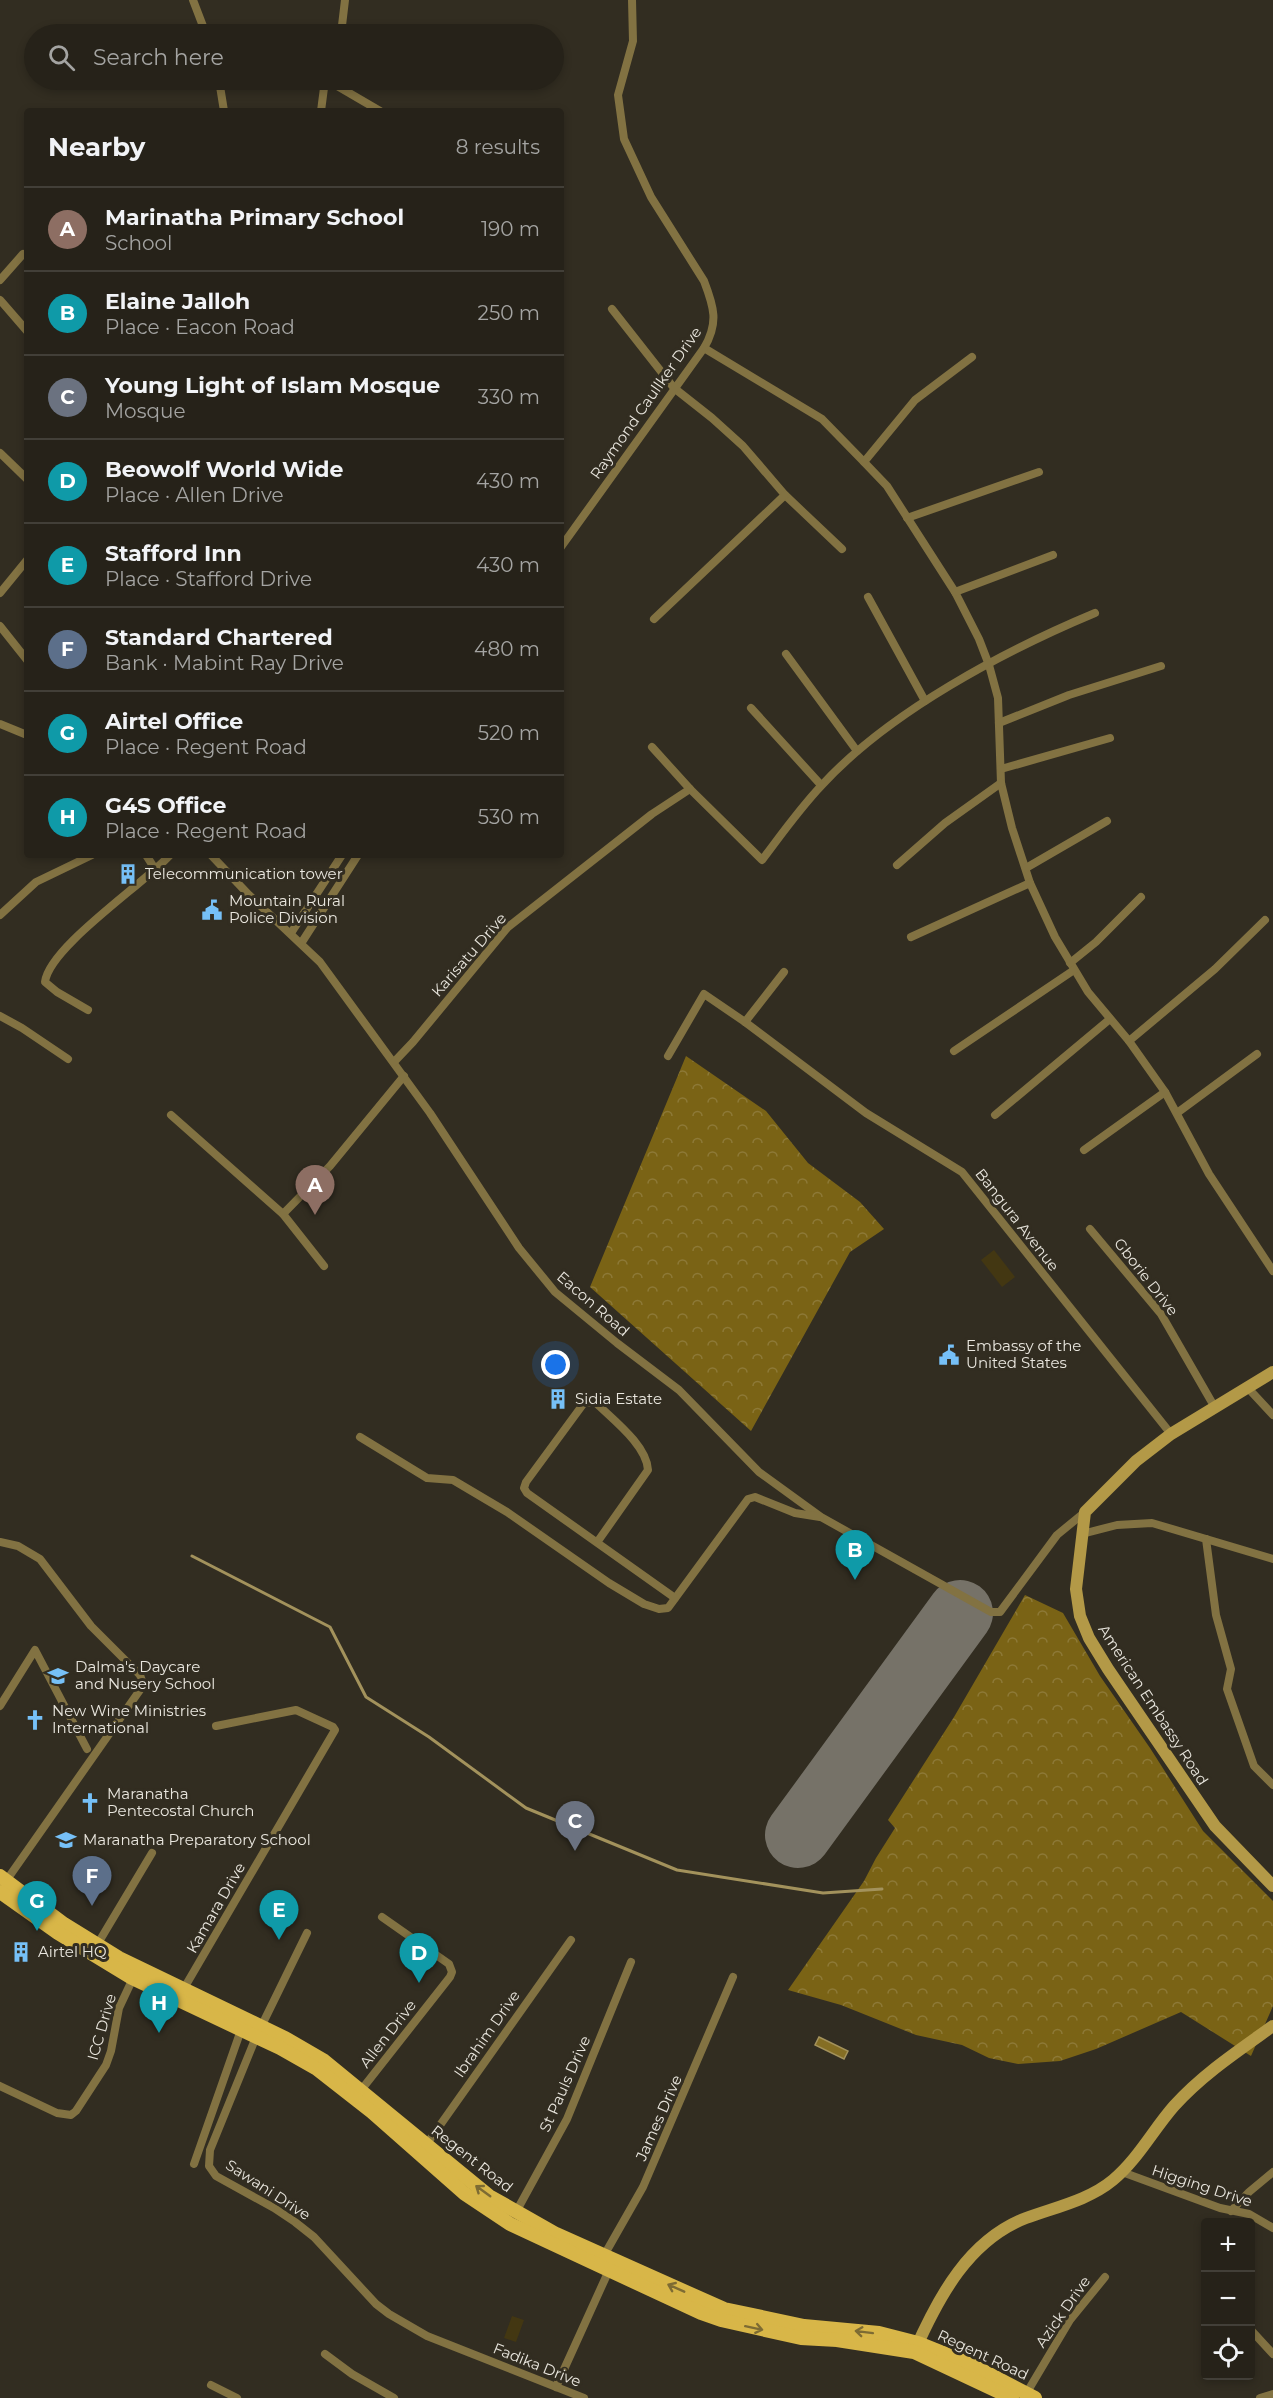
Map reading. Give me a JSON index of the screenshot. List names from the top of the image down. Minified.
{"streets":{"main road":["Regent Road"],"street":["Raymond Caullker Drive","Karisatu Drive","Bangura Avenue","Gborie Drive","Eacon Road","American Embassy Road","Kamara Drive","ICC Drive","Allen Drive","Ibrahim Drive","St Pauls Drive","James Drive","Higging Drive","Sawani Drive","Azick Drive","Fadika Drive"]},"crossings":[["Karisatu Drive","Eacon Road"],["Eacon Road","American Embassy Road"],["Kamara Drive","Regent Road"],["ICC Drive","Regent Road"],["Allen Drive","Regent Road"],["Ibrahim Drive","Regent Road"],["St Pauls Drive","Regent Road"],["James Drive","Regent Road"],["James Drive","Fadika Drive"],["Regent Road","Sawani Drive"],["Regent Road","Azick Drive"],["Sawani Drive","Fadika Drive"]],"places":{"building":["Telecommunication tower","Sidia Estate","Airtel HQ"],"public building":["Mountain Rural Police Division","Embassy of the United States"],"school or university":["Dalma's Daycare and Nusery School","Maranatha Preparatory School"],"church":["New Wine Ministries International","Maranatha Pentecostal Church"]},"page":{"search":"Search here","heading":["Nearby","8 results"],"list":[{"mark":"A","name":"Marinatha Primary School","note":"School","value":"190 m"},{"mark":"B","name":"Elaine Jalloh","note":"Place · Eacon Road","value":"250 m"},{"mark":"C","name":"Young Light of Islam Mosque","note":"Mosque","value":"330 m"},{"mark":"D","name":"Beowolf World Wide","note":"Place · Allen Drive","value":"430 m"},{"mark":"E","name":"Stafford Inn","note":"Place · Stafford Drive","value":"430 m"},{"mark":"F","name":"Standard Chartered","note":"Bank · Mabint Ray Drive","value":"480 m"},{"mark":"G","name":"Airtel Office","note":"Place · Regent Road","value":"520 m"},{"mark":"H","name":"G4S Office","note":"Place · Regent Road","value":"530 m"}],"pins":["A","B","C","F","G","E","D","H"],"map_buttons":["+","−"]}}
